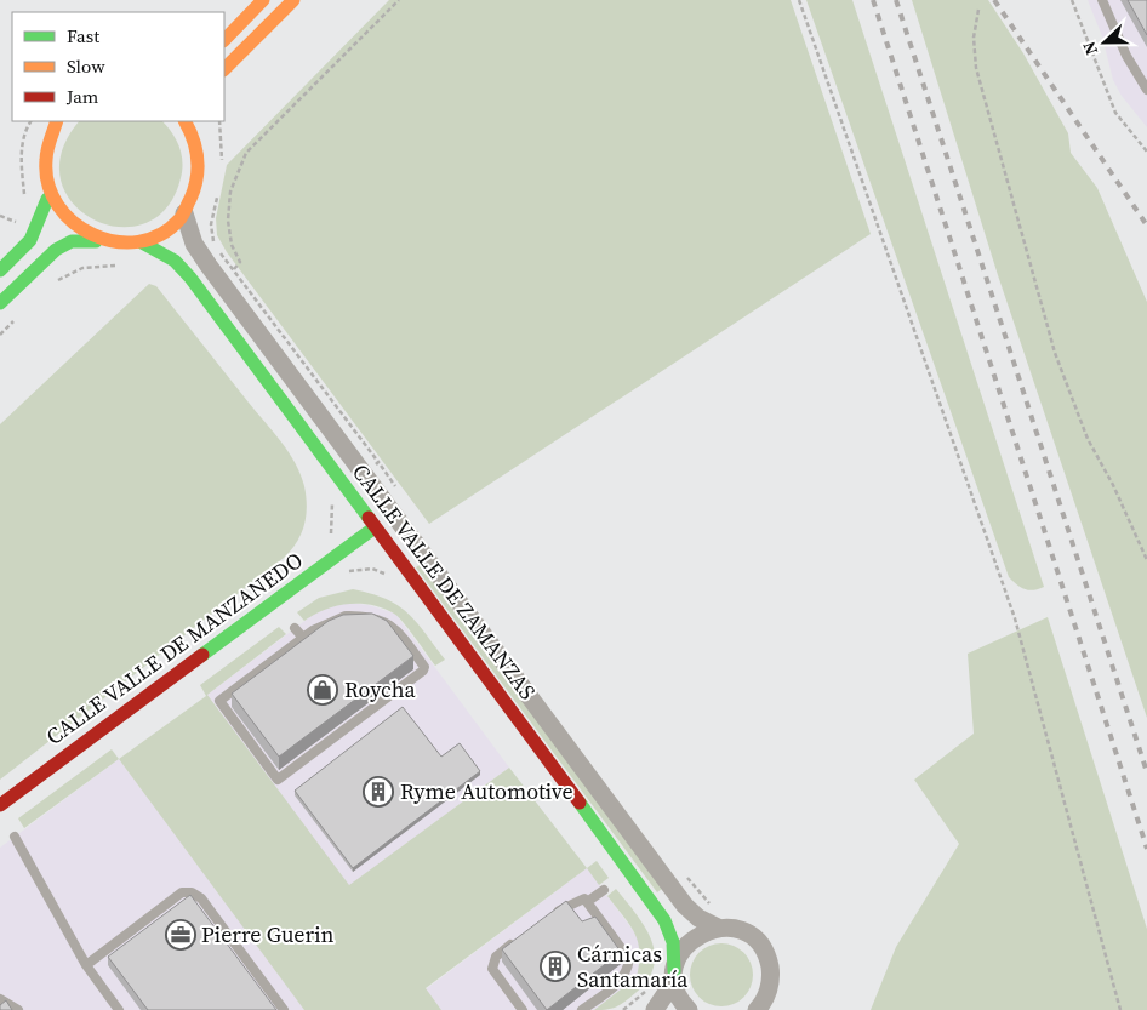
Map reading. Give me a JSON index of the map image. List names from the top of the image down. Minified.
{"streets":{"street":["CALLE VALLE DE ZAMANZAS","CALLE VALLE DE MANZANEDO"]},"crossings":[["CALLE VALLE DE ZAMANZAS","CALLE VALLE DE MANZANEDO"]],"places":{"shop":["Roycha"],"building":["Ryme Automotive","Cárnicas Santamaría"],"office":["Pierre Guerin"]},"legend":["Fast","Slow","Jam"],"north":"left"}
